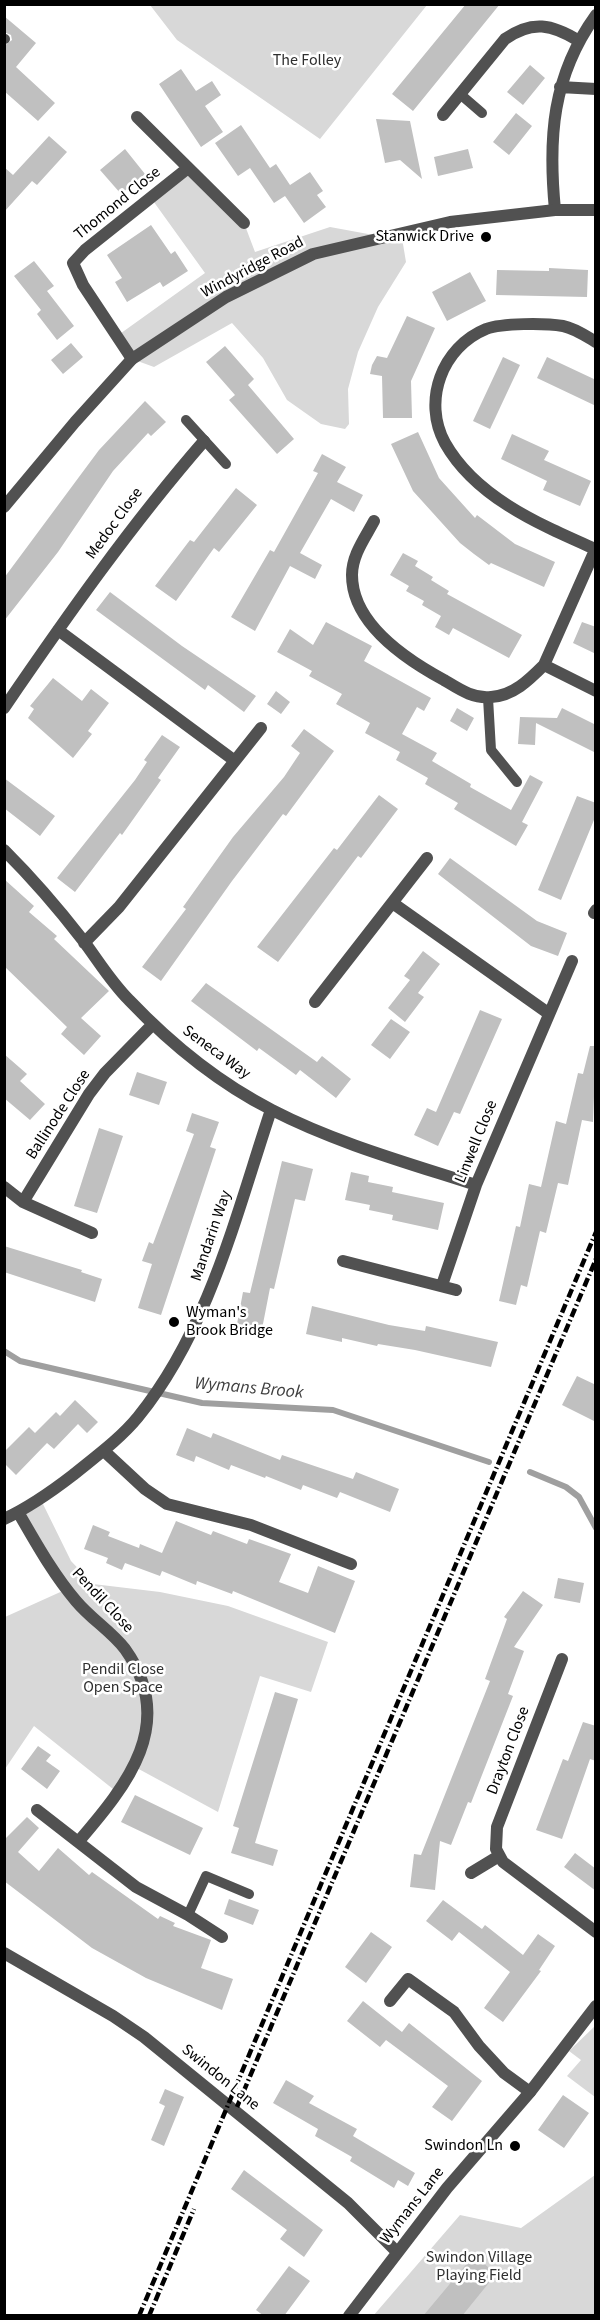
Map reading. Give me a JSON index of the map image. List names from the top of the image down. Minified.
{"streets":{"street":["Thomond Close","Windyridge Road","Medoc Close","Seneca Way","Ballinode Close","Linwell Close","Mandarin Way","Pendil Close","Drayton Close","Swindon Lane","Wymans Lane"]},"crossings":[["Thomond Close","Windyridge Road"],["Seneca Way","Ballinode Close"],["Seneca Way","Linwell Close"],["Seneca Way","Mandarin Way"],["Mandarin Way","Pendil Close"],["Swindon Lane","Wymans Lane"]],"water":["Wymans Brook"],"parks":["The Folley","Pendil Close Open Space","Swindon Village Playing Field"],"places":["Stanwick Drive","Wyman's Brook Bridge","Swindon Ln"]}
